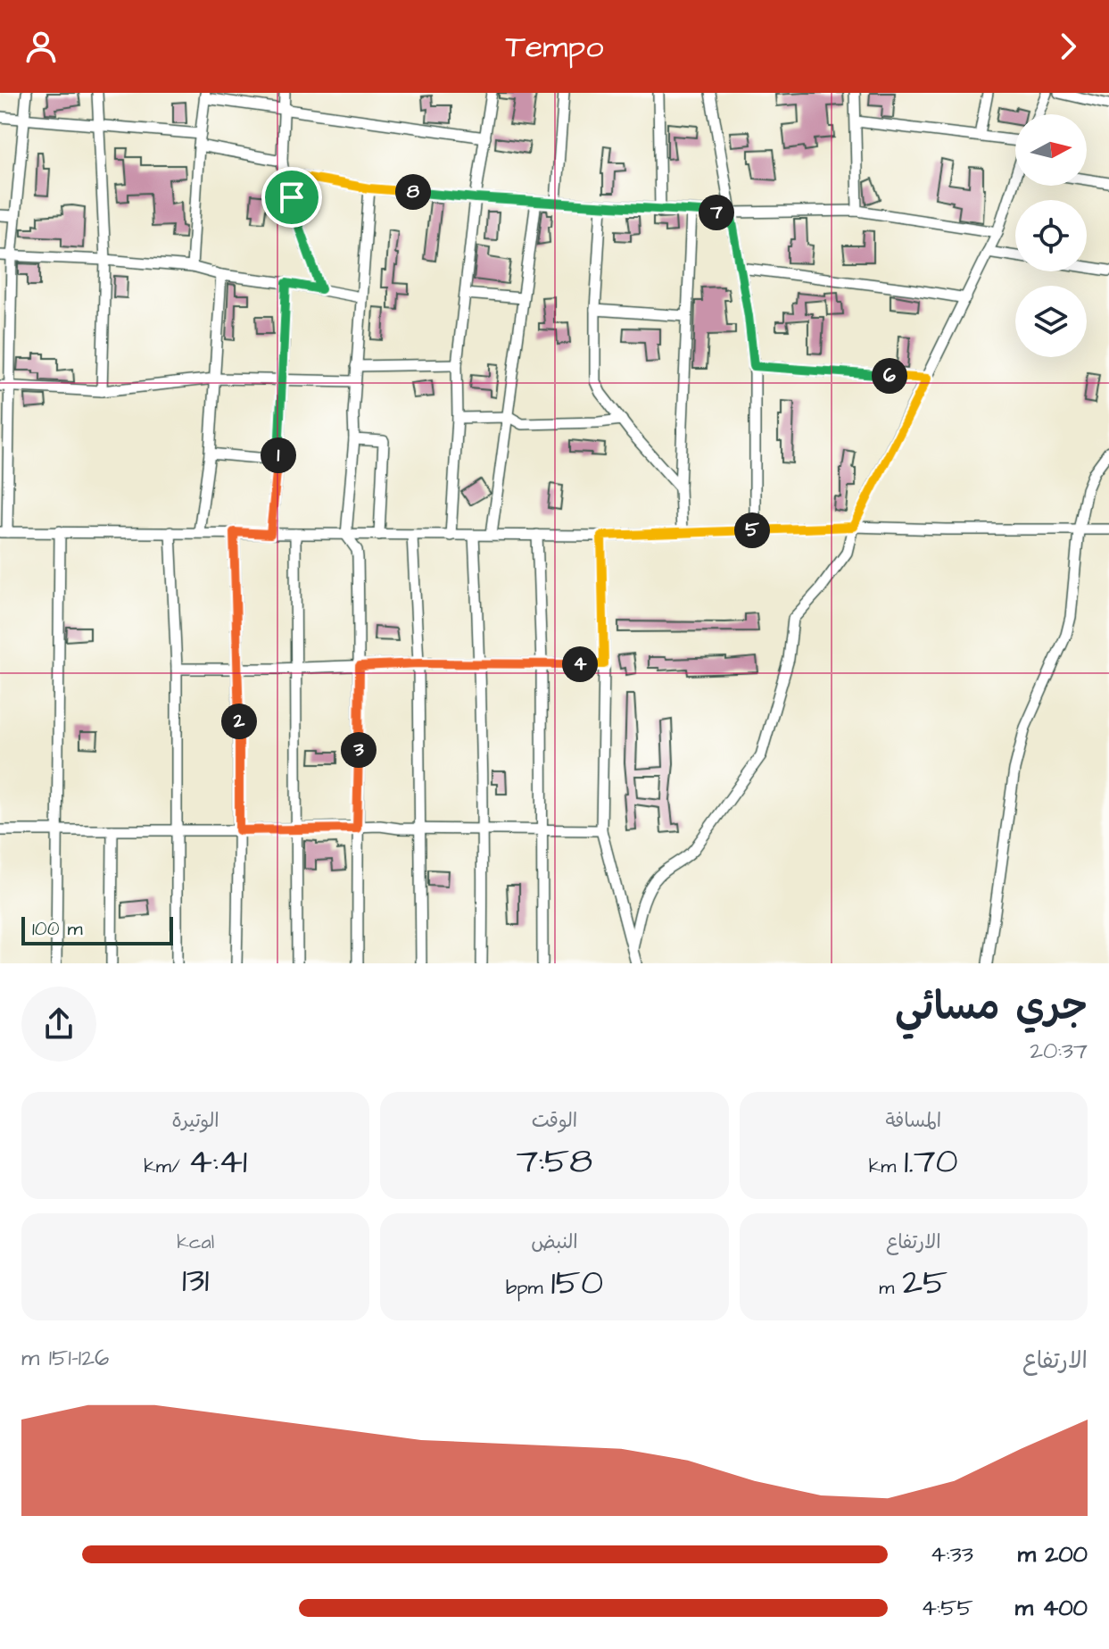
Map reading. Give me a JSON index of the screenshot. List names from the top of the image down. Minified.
{"scale_bar":"100 m","north":"right","page":{"header":"Tempo","pins":["8","7","6","1","5","4","2","3"],"scale":"100 m","heading":["جري مسائي","20:37"],"stats":[["المسافة","1.70 km"],["الوقت","7:58"],["الوتيرة","4:41 /km"],["الارتفاع","25 m"],["النبض","150 bpm"],["kcal","131"]],"chart":["الارتفاع","126–151 m"],"list":[{"name":"200 m","note":"4:33"},{"name":"400 m","note":"4:55"}]}}
